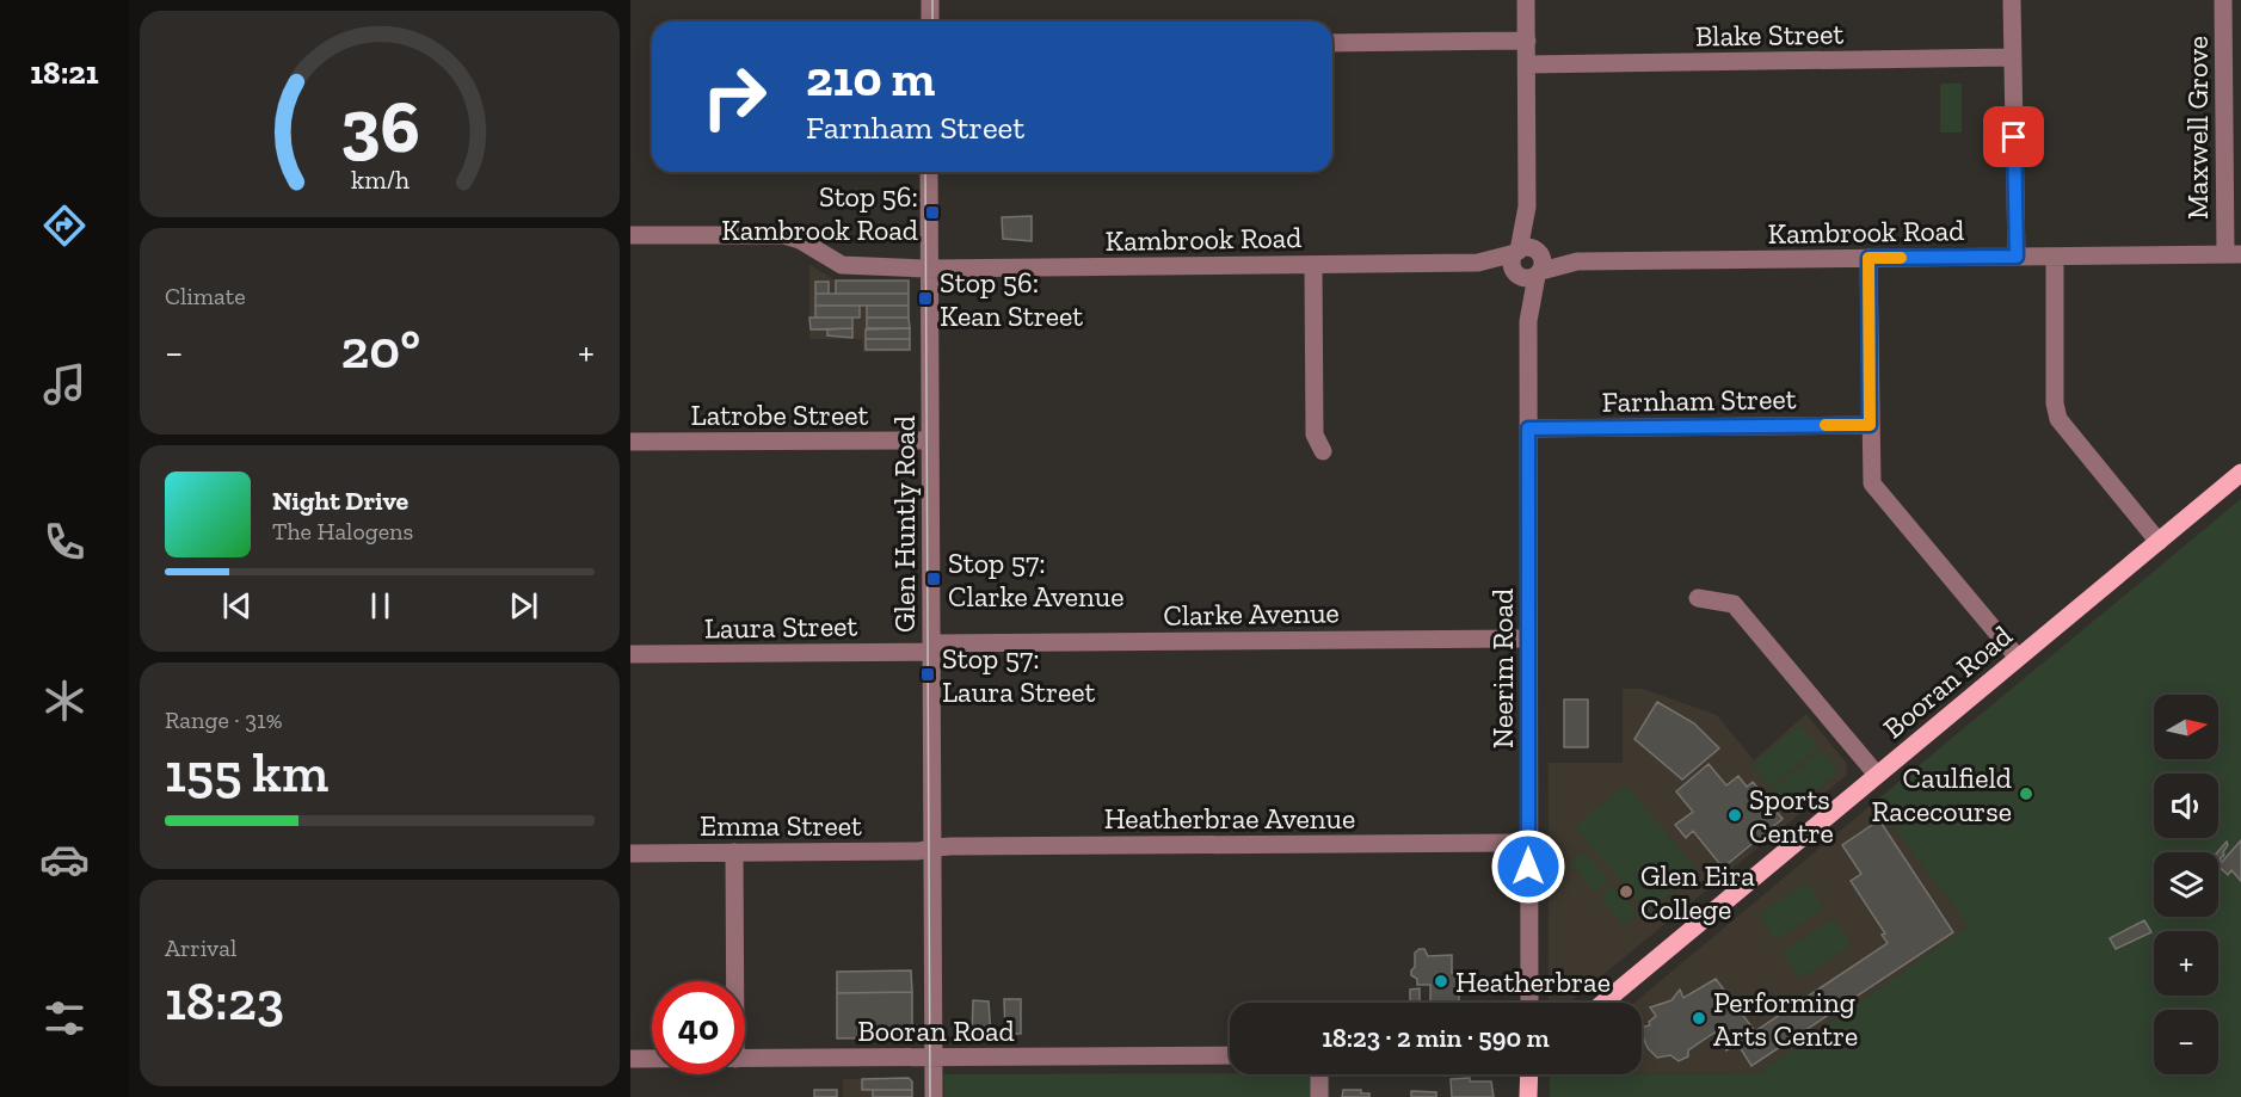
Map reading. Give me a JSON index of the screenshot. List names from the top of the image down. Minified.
{"streets":{"main road":["Booran Road"],"street":["Blake Street","Maxwell Grove","Kambrook Road","Farnham Street","Latrobe Street","Glen Huntly Road","Clarke Avenue","Laura Street","Neerim Road","Heatherbrae Avenue","Emma Street"]},"crossings":[["Maxwell Grove","Kambrook Road"],["Kambrook Road","Glen Huntly Road"],["Kambrook Road","Neerim Road"],["Farnham Street","Neerim Road"],["Latrobe Street","Glen Huntly Road"],["Glen Huntly Road","Clarke Avenue"],["Glen Huntly Road","Laura Street"],["Glen Huntly Road","Booran Road"],["Glen Huntly Road","Heatherbrae Avenue"],["Glen Huntly Road","Emma Street"],["Clarke Avenue","Laura Street"],["Clarke Avenue","Neerim Road"],["Neerim Road","Heatherbrae Avenue"],["Heatherbrae Avenue","Emma Street"]],"places":{"transit":["Stop 56: Kambrook Road","Stop 56: Kean Street","Stop 57: Clarke Avenue","Stop 57: Laura Street"],"other":["Caulfield Racecourse","Sports Centre","Glen Eira College","Heatherbrae","Performing Arts Centre"]},"north":"right","page":{"tabs":"18:21","turn":["210 m","Farnham Street"],"tile":["Climate",["Range · 31%","155 km"],["Arrival","18:23"]],"heat":["−","20°","+"],"song":["Night Drive","The Halogens"],"map_buttons":["+","−"],"limit":"40","trip":"18:23 · 2 min · 590 m","gauge":["36","km/h"]}}
